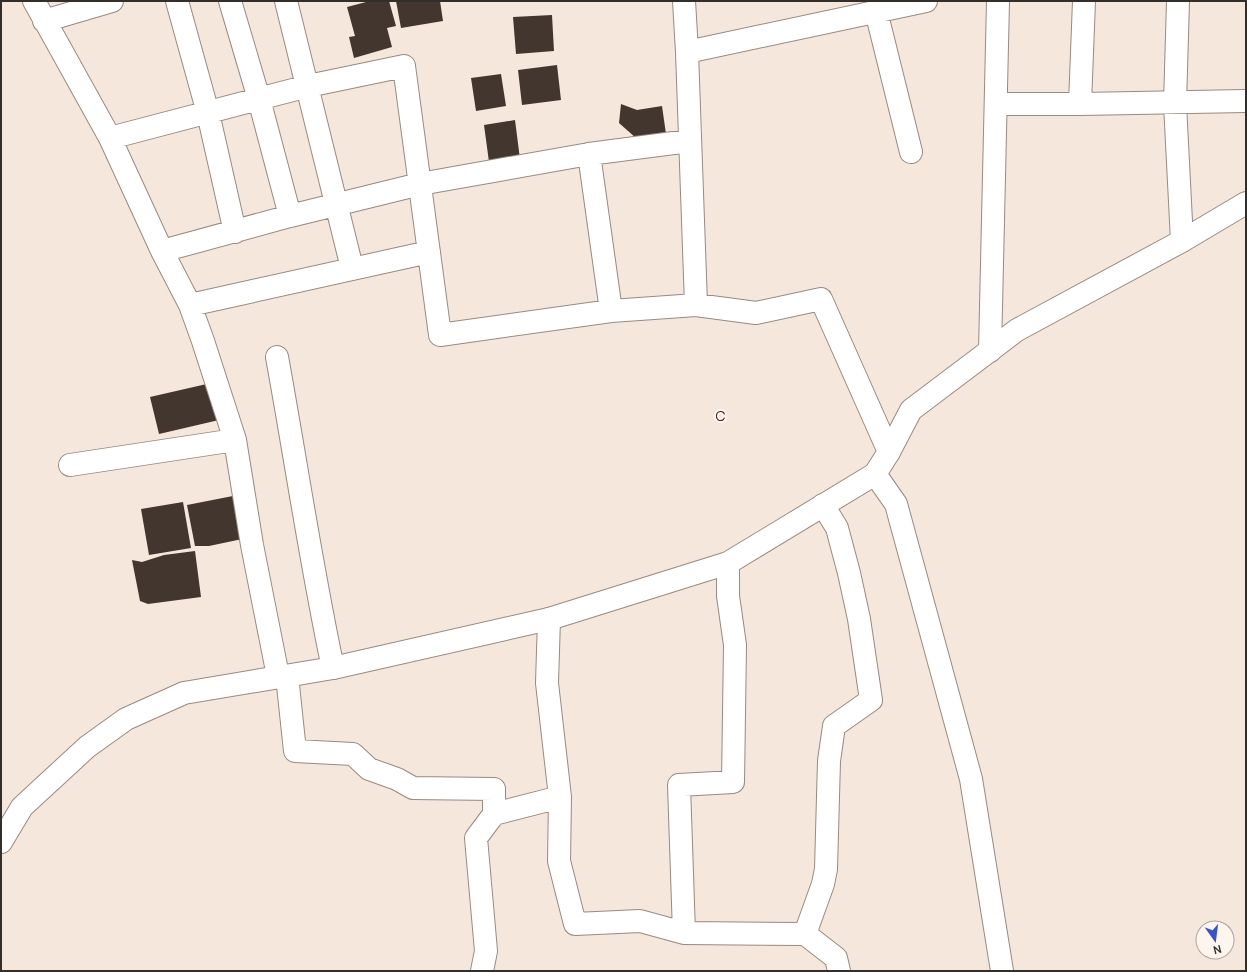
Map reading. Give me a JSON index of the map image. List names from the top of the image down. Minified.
{"districts":["C"],"north":"bottom"}
